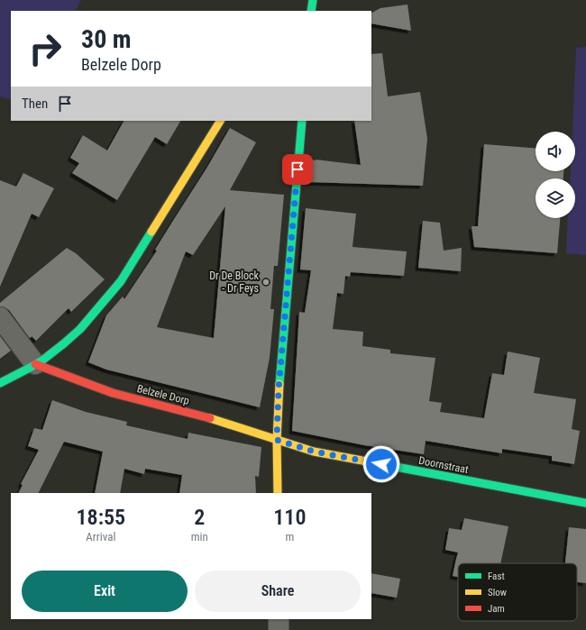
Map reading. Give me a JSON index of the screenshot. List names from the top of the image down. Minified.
{"streets":{"street":["Belzele Dorp","Doornstraat"]},"crossings":[["Belzele Dorp","Doornstraat"]],"places":["Dr De Block - Dr Feys"],"legend":["Fast","Slow","Jam"],"page":{"turn":["30 m","Belzele Dorp"],"then":"Then","eta":["18:55","Arrival","2","min","110","m"],"buttons":["Exit","Share"]}}
